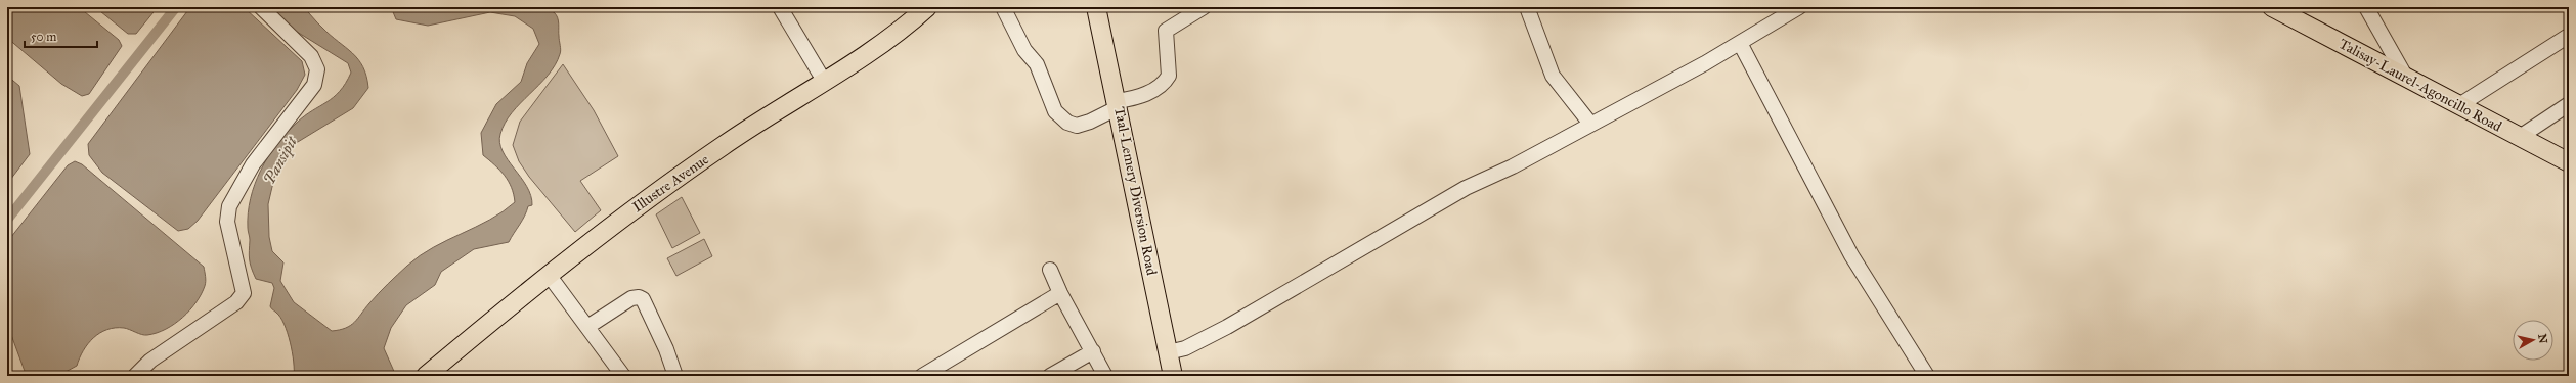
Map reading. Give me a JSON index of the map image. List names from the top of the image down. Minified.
{"streets":{"main road":["Talisay-Laurel-Agoncillo Road","Illustre Avenue","Taal-Lemery Diversion Road"]},"water":["Pansipit"],"scale_bar":"50 m","north":"right"}
